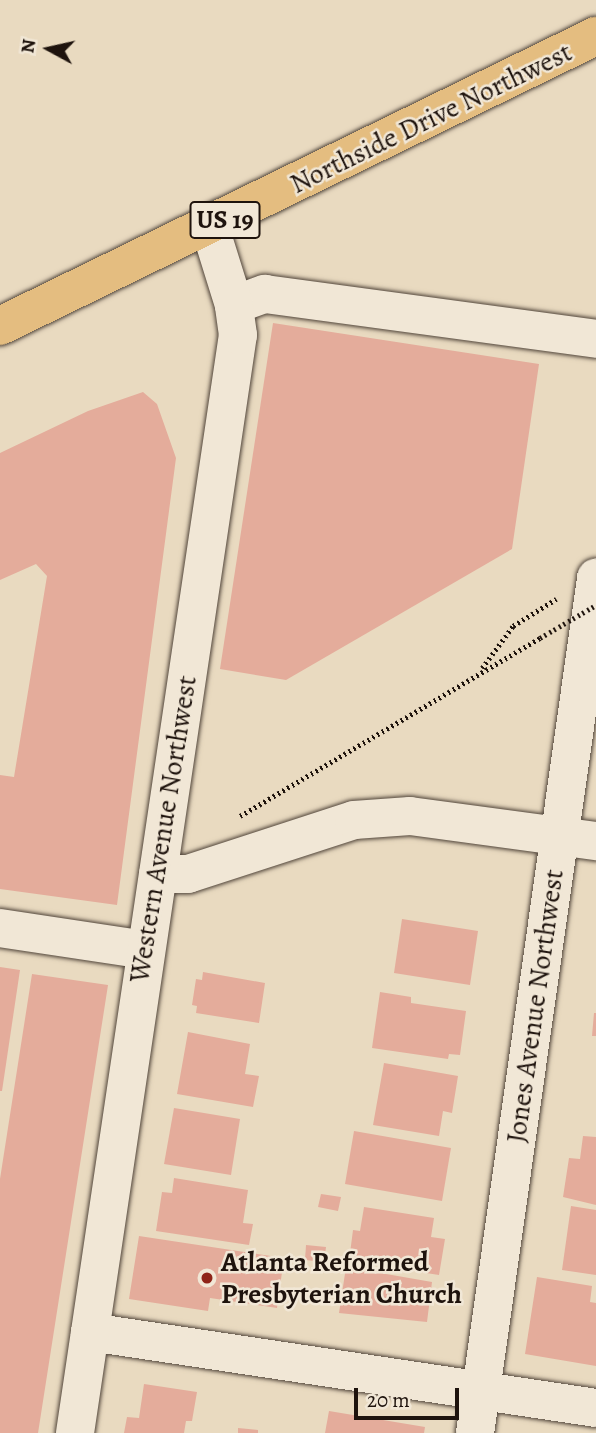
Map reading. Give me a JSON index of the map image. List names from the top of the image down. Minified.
{"streets":{"main road":["Northside Drive Northwest","US 19"],"street":["Western Avenue Northwest","Jones Avenue Northwest"]},"crossings":[["Northside Drive Northwest","Western Avenue Northwest"]],"places":["Atlanta Reformed Presbyterian Church"],"scale_bar":"20 m","north":"left"}
